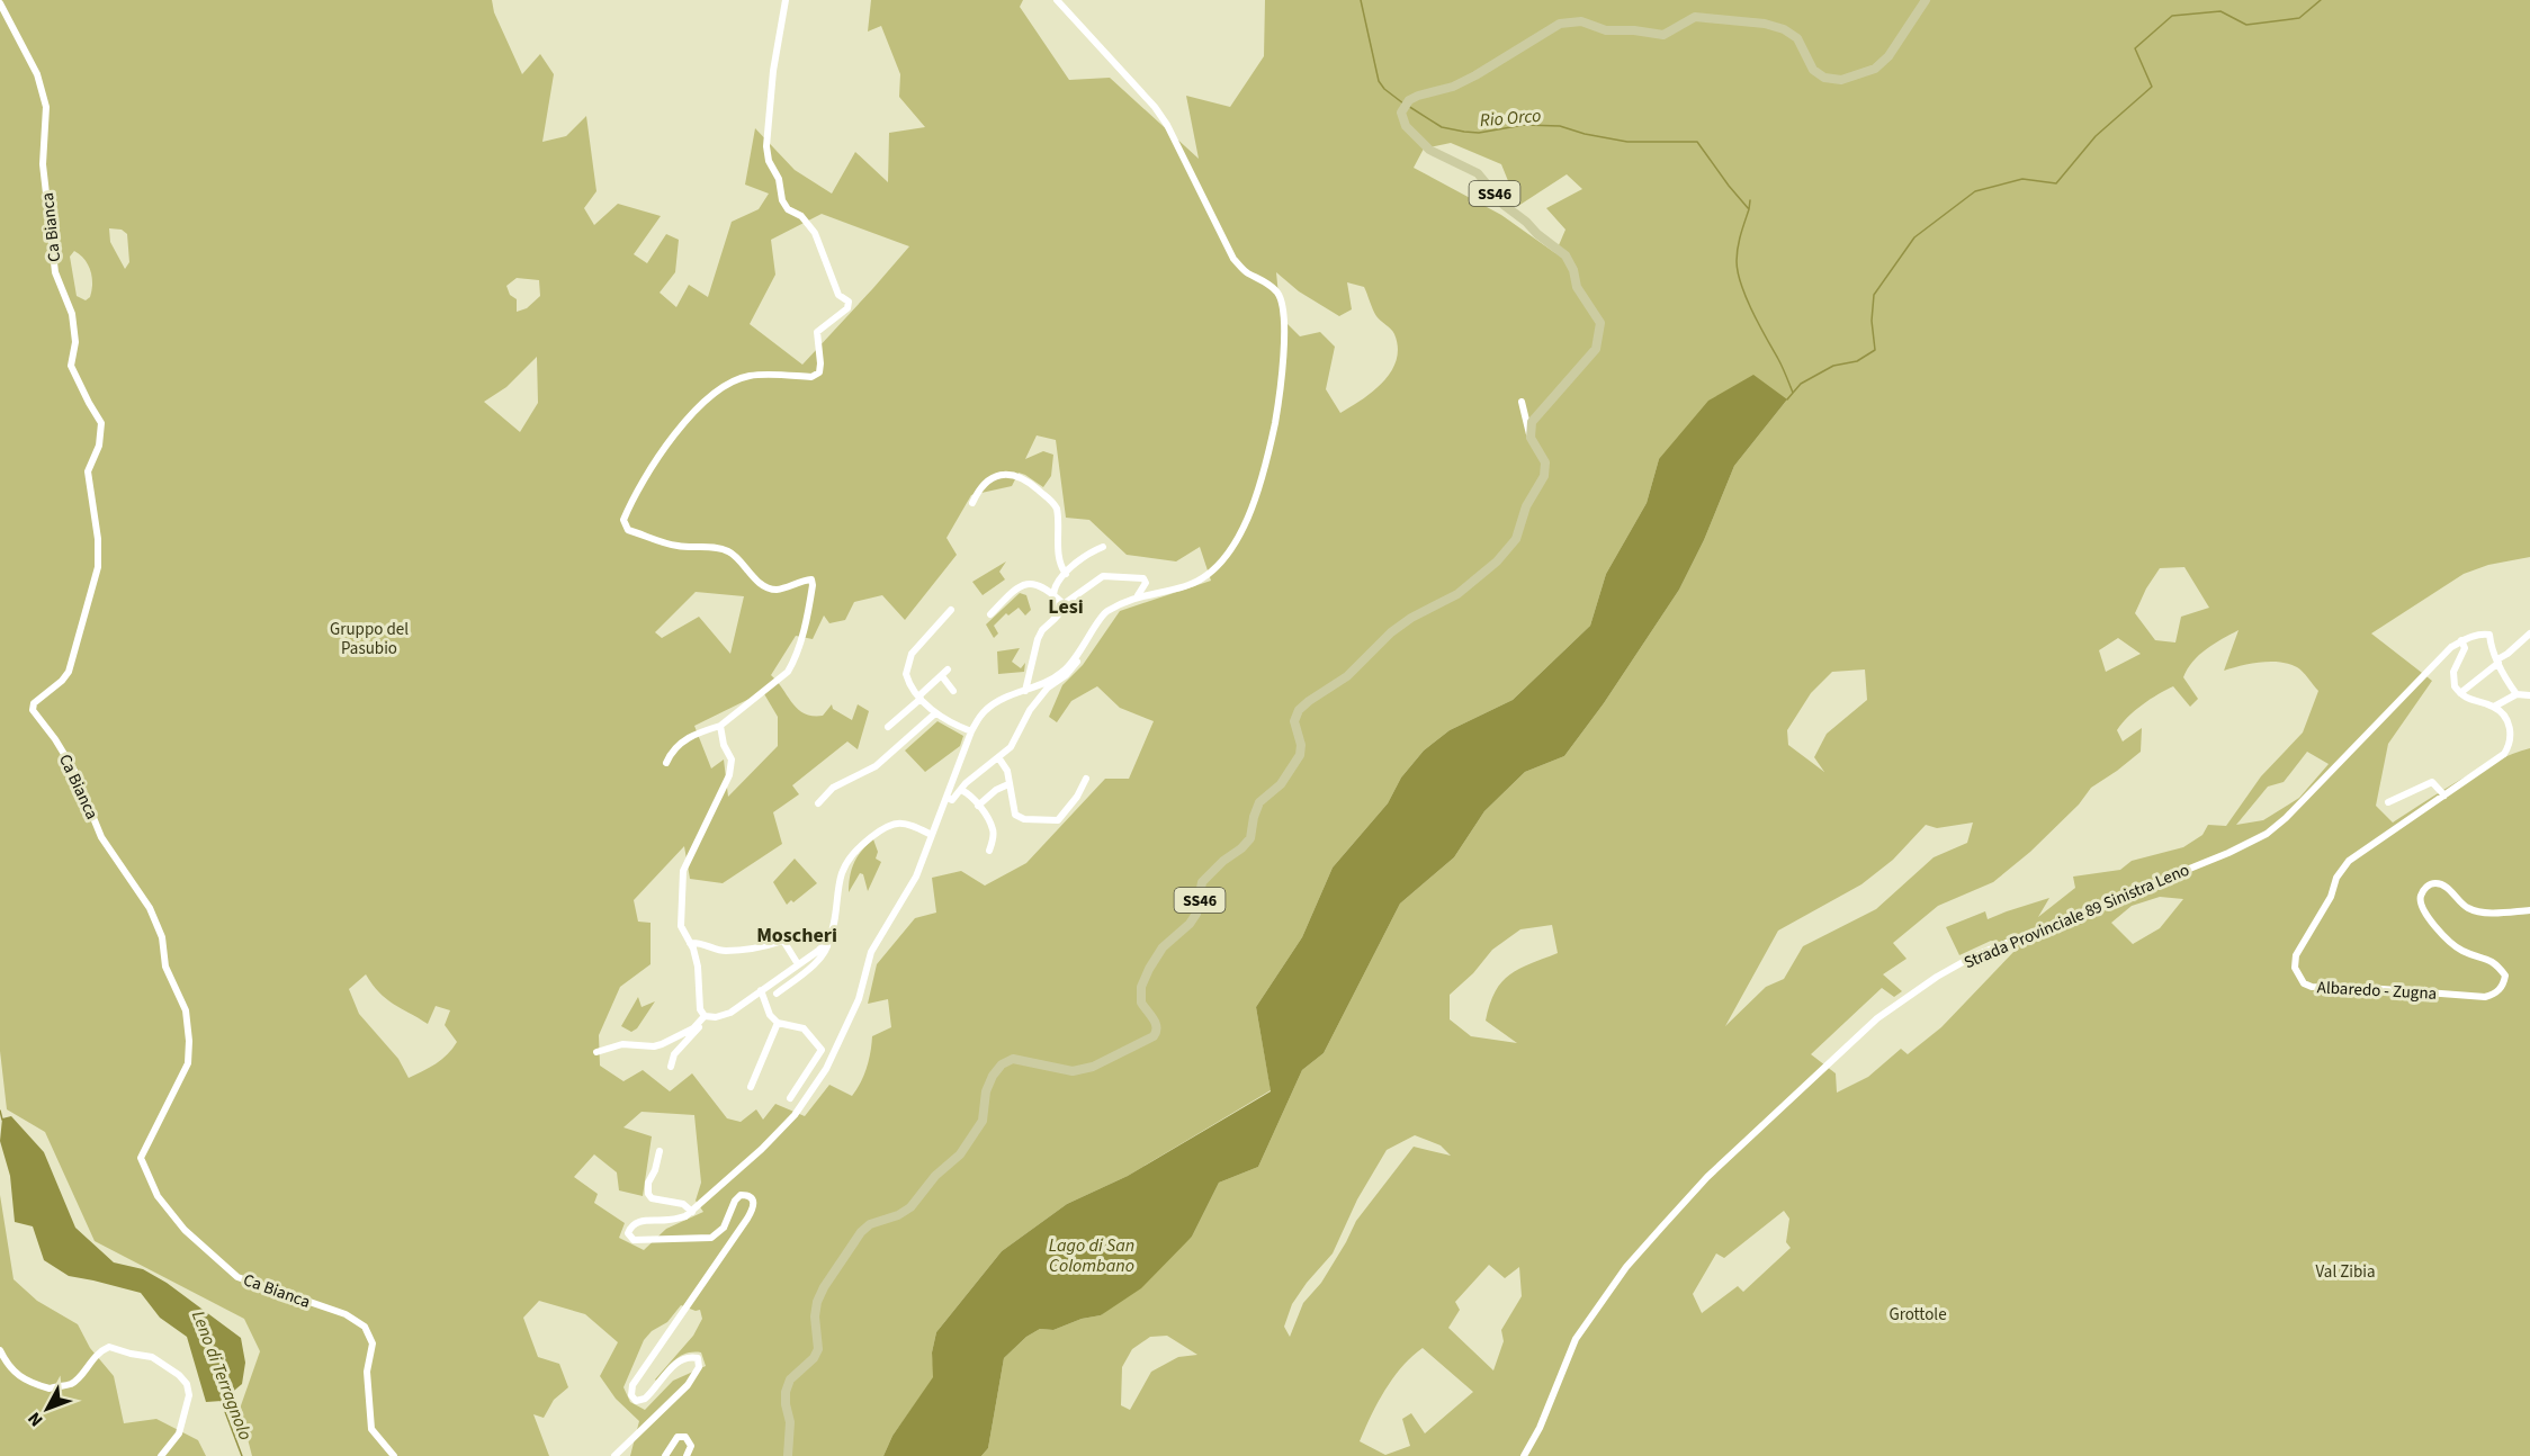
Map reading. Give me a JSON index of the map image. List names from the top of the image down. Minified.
{"streets":{"main road":["SS46"],"street":["Ca Bianca","Strada Provinciale 89 Sinistra Leno","Albaredo - Zugna"]},"districts":["Lesi","Moscheri"],"water":["Rio Orco","Lago di San Colombano","Leno di Terragnolo"],"parks":["Gruppo del Pasubio","Val Zibia","Grottole"],"north":"bottom left"}
